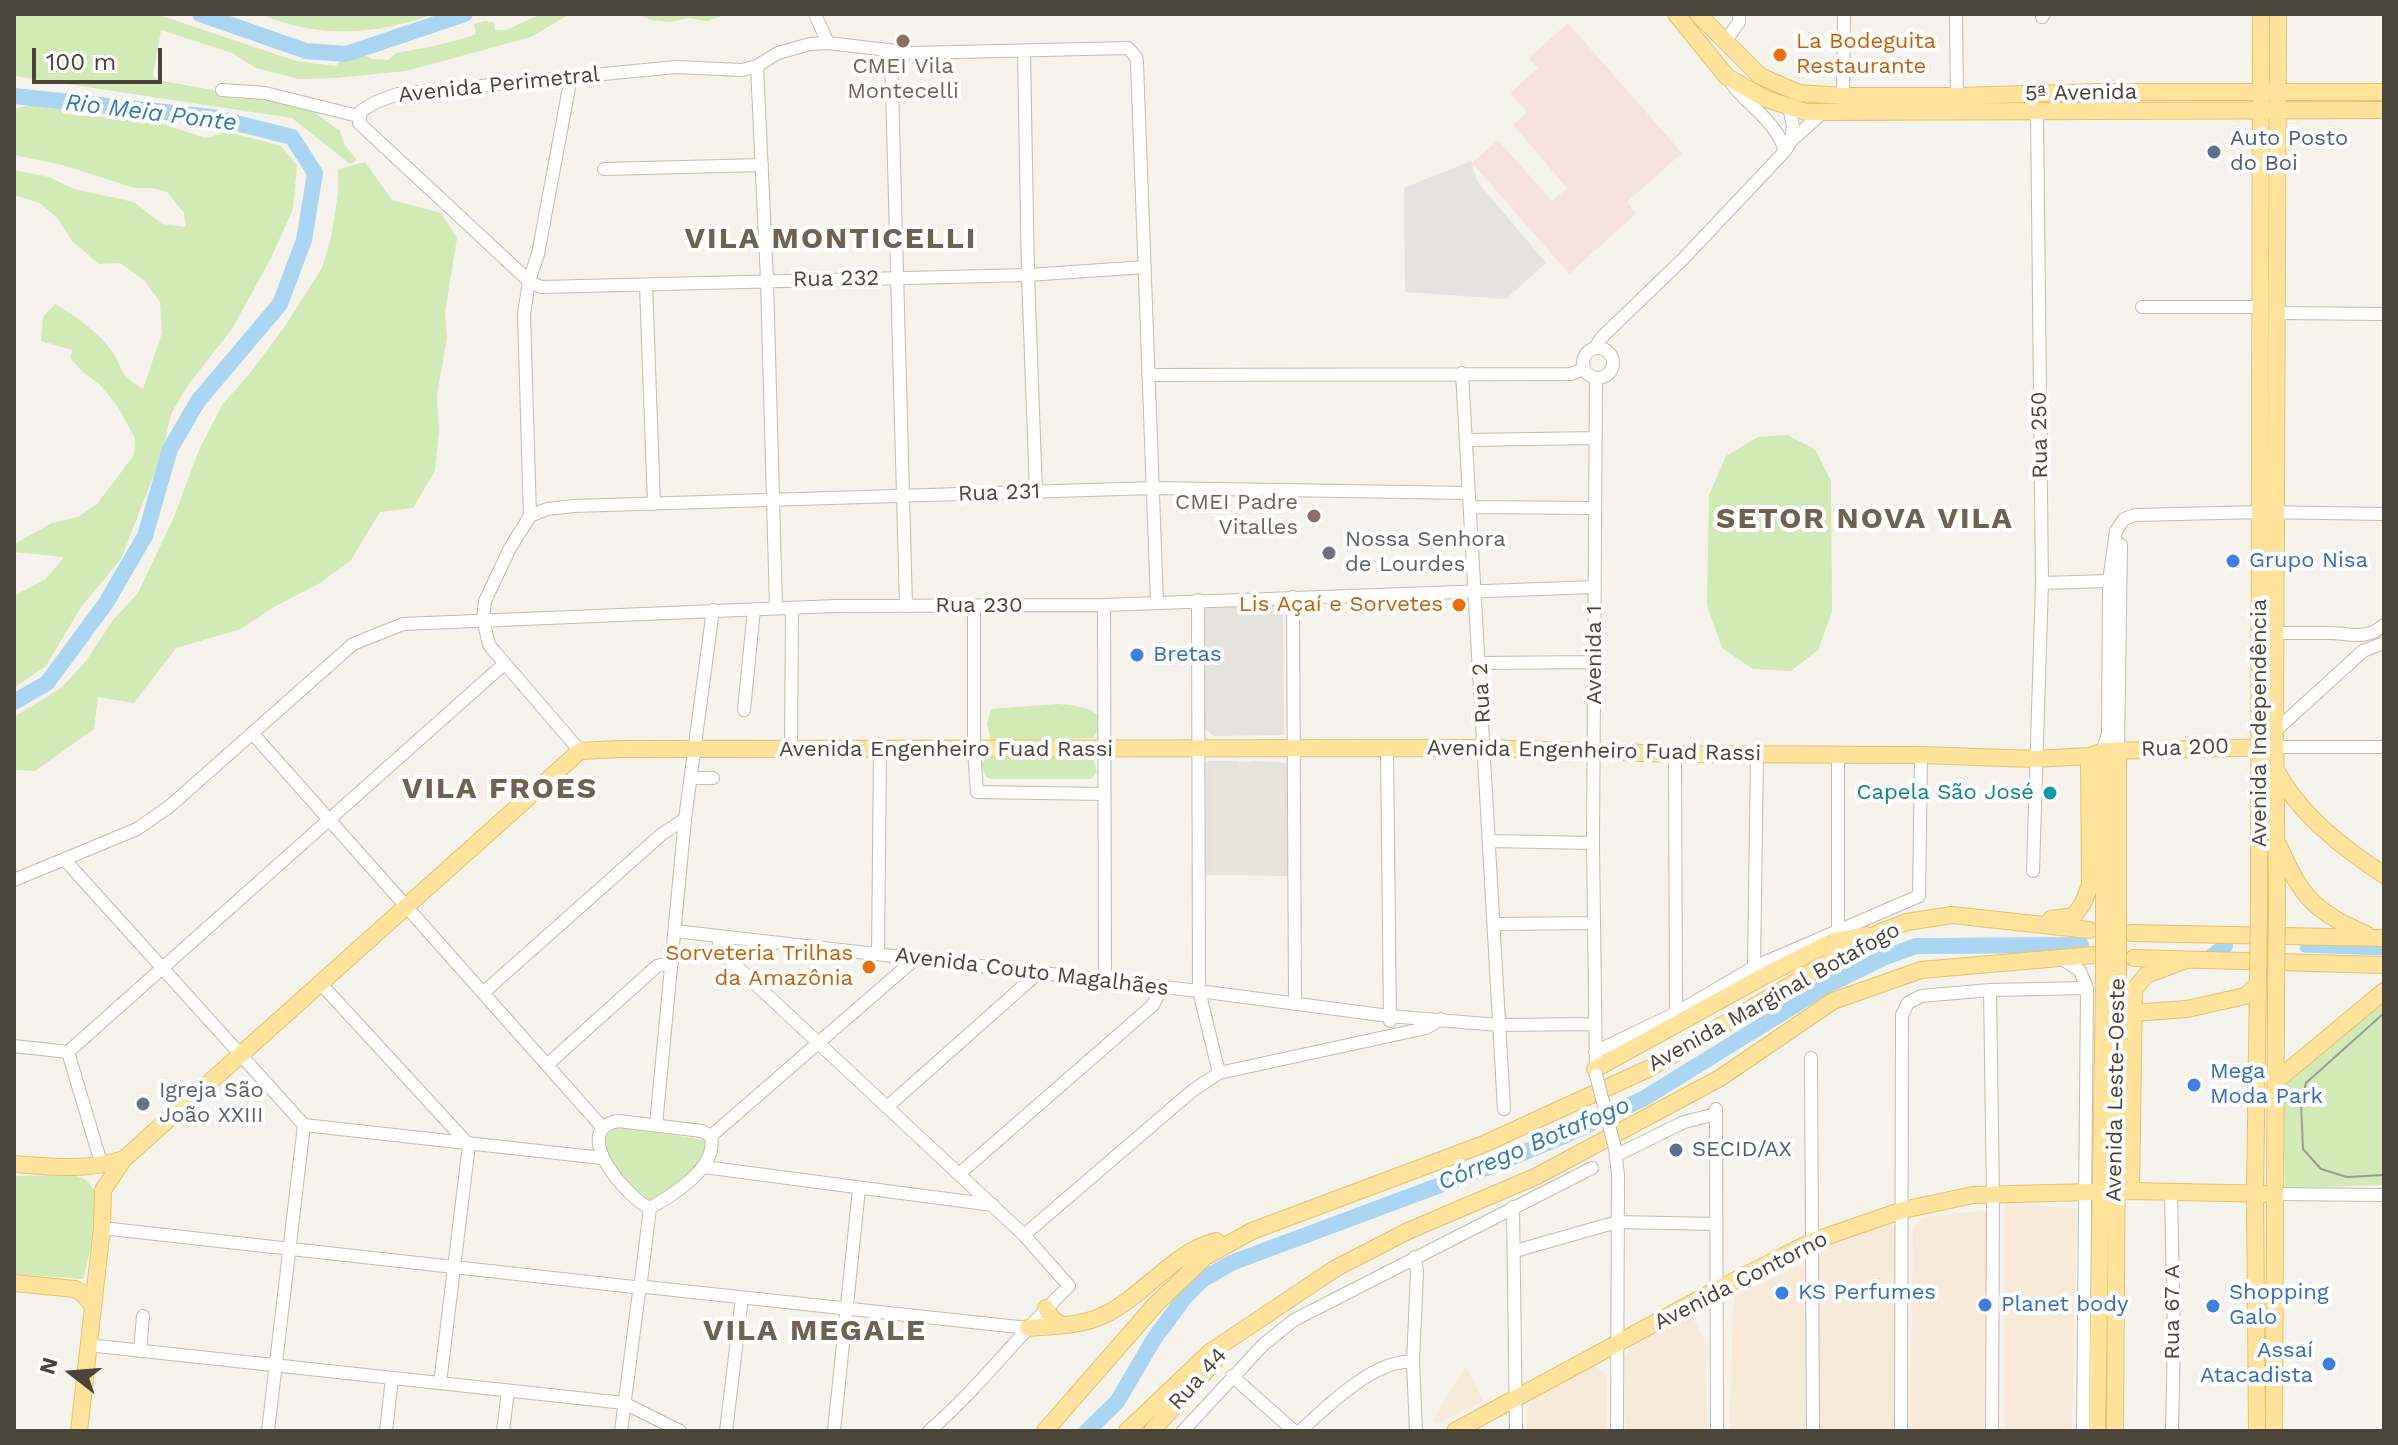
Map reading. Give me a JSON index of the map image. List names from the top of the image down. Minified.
{"streets":{"main road":["5ª Avenida","Avenida Independência","Rua 200","Avenida Engenheiro Fuad Rassi","Avenida Marginal Botafogo","Avenida Leste-Oeste","Avenida Contorno","Rua 44"],"street":["Avenida Perimetral","Rua 232","Rua 250","Rua 231","Rua 230","Avenida 1","Rua 2","Avenida Couto Magalhães","Rua 67 A"]},"crossings":[["Avenida Perimetral","Rua 232"],["5ª Avenida","Rua 250"],["5ª Avenida","Avenida Independência"],["Rua 250","Rua 200"],["Rua 250","Avenida Engenheiro Fuad Rassi"],["Rua 231","Rua 2"],["Rua 230","Avenida 1"],["Rua 230","Rua 2"],["Avenida 1","Avenida Engenheiro Fuad Rassi"],["Avenida 1","Avenida Couto Magalhães"],["Avenida 1","Avenida Contorno"],["Rua 2","Avenida Engenheiro Fuad Rassi"],["Rua 2","Avenida Couto Magalhães"],["Avenida Independência","Rua 200"],["Avenida Independência","Avenida Contorno"],["Rua 200","Avenida Engenheiro Fuad Rassi"],["Rua 200","Avenida Leste-Oeste"],["Avenida Marginal Botafogo","Rua 44"],["Avenida Leste-Oeste","Avenida Contorno"],["Avenida Contorno","Rua 67 A"]],"districts":["VILA MONTICELLI","SETOR NOVA VILA","VILA FROES","VILA MEGALE"],"water":["Rio Meia Ponte","Córrego Botafogo"],"places":["CMEI Vila Montecelli","La Bodeguita Restaurante","Auto Posto do Boi","CMEI Padre Vitalles","Nossa Senhora de Lourdes","Grupo Nisa","Lis Açaí e Sorvetes","Bretas","Capela São José","Sorveteria Trilhas da Amazônia","Mega Moda Park","Igreja São João XXIII","SECID/AX","KS Perfumes","Planet body","Shopping Galo","Assaí Atacadista"],"scale_bar":"100 m","north":"left"}
